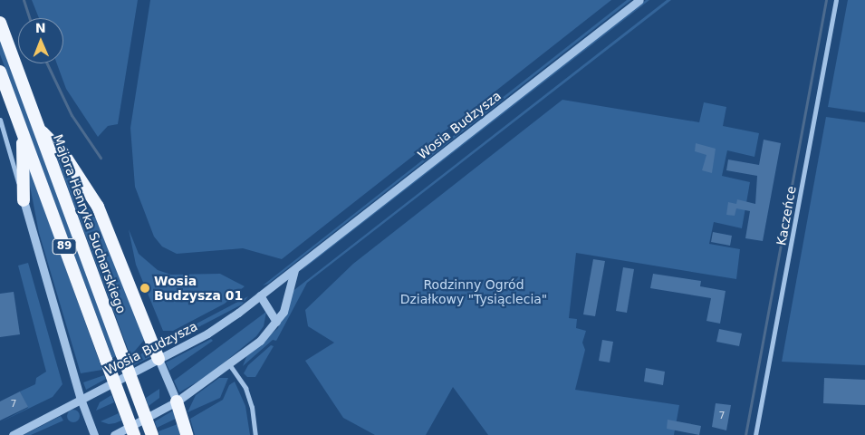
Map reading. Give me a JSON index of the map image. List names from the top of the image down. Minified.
{"streets":{"highway":["Majora Henryka Sucharskiego","89"],"street":["Wosia Budzysza","Kaczeńce"]},"parks":["Rodzinny Ogród Działkowy \"Tysiąclecia\""],"places":["Wosia Budzysza 01"],"house_numbers":["7","7"],"north":"top"}
